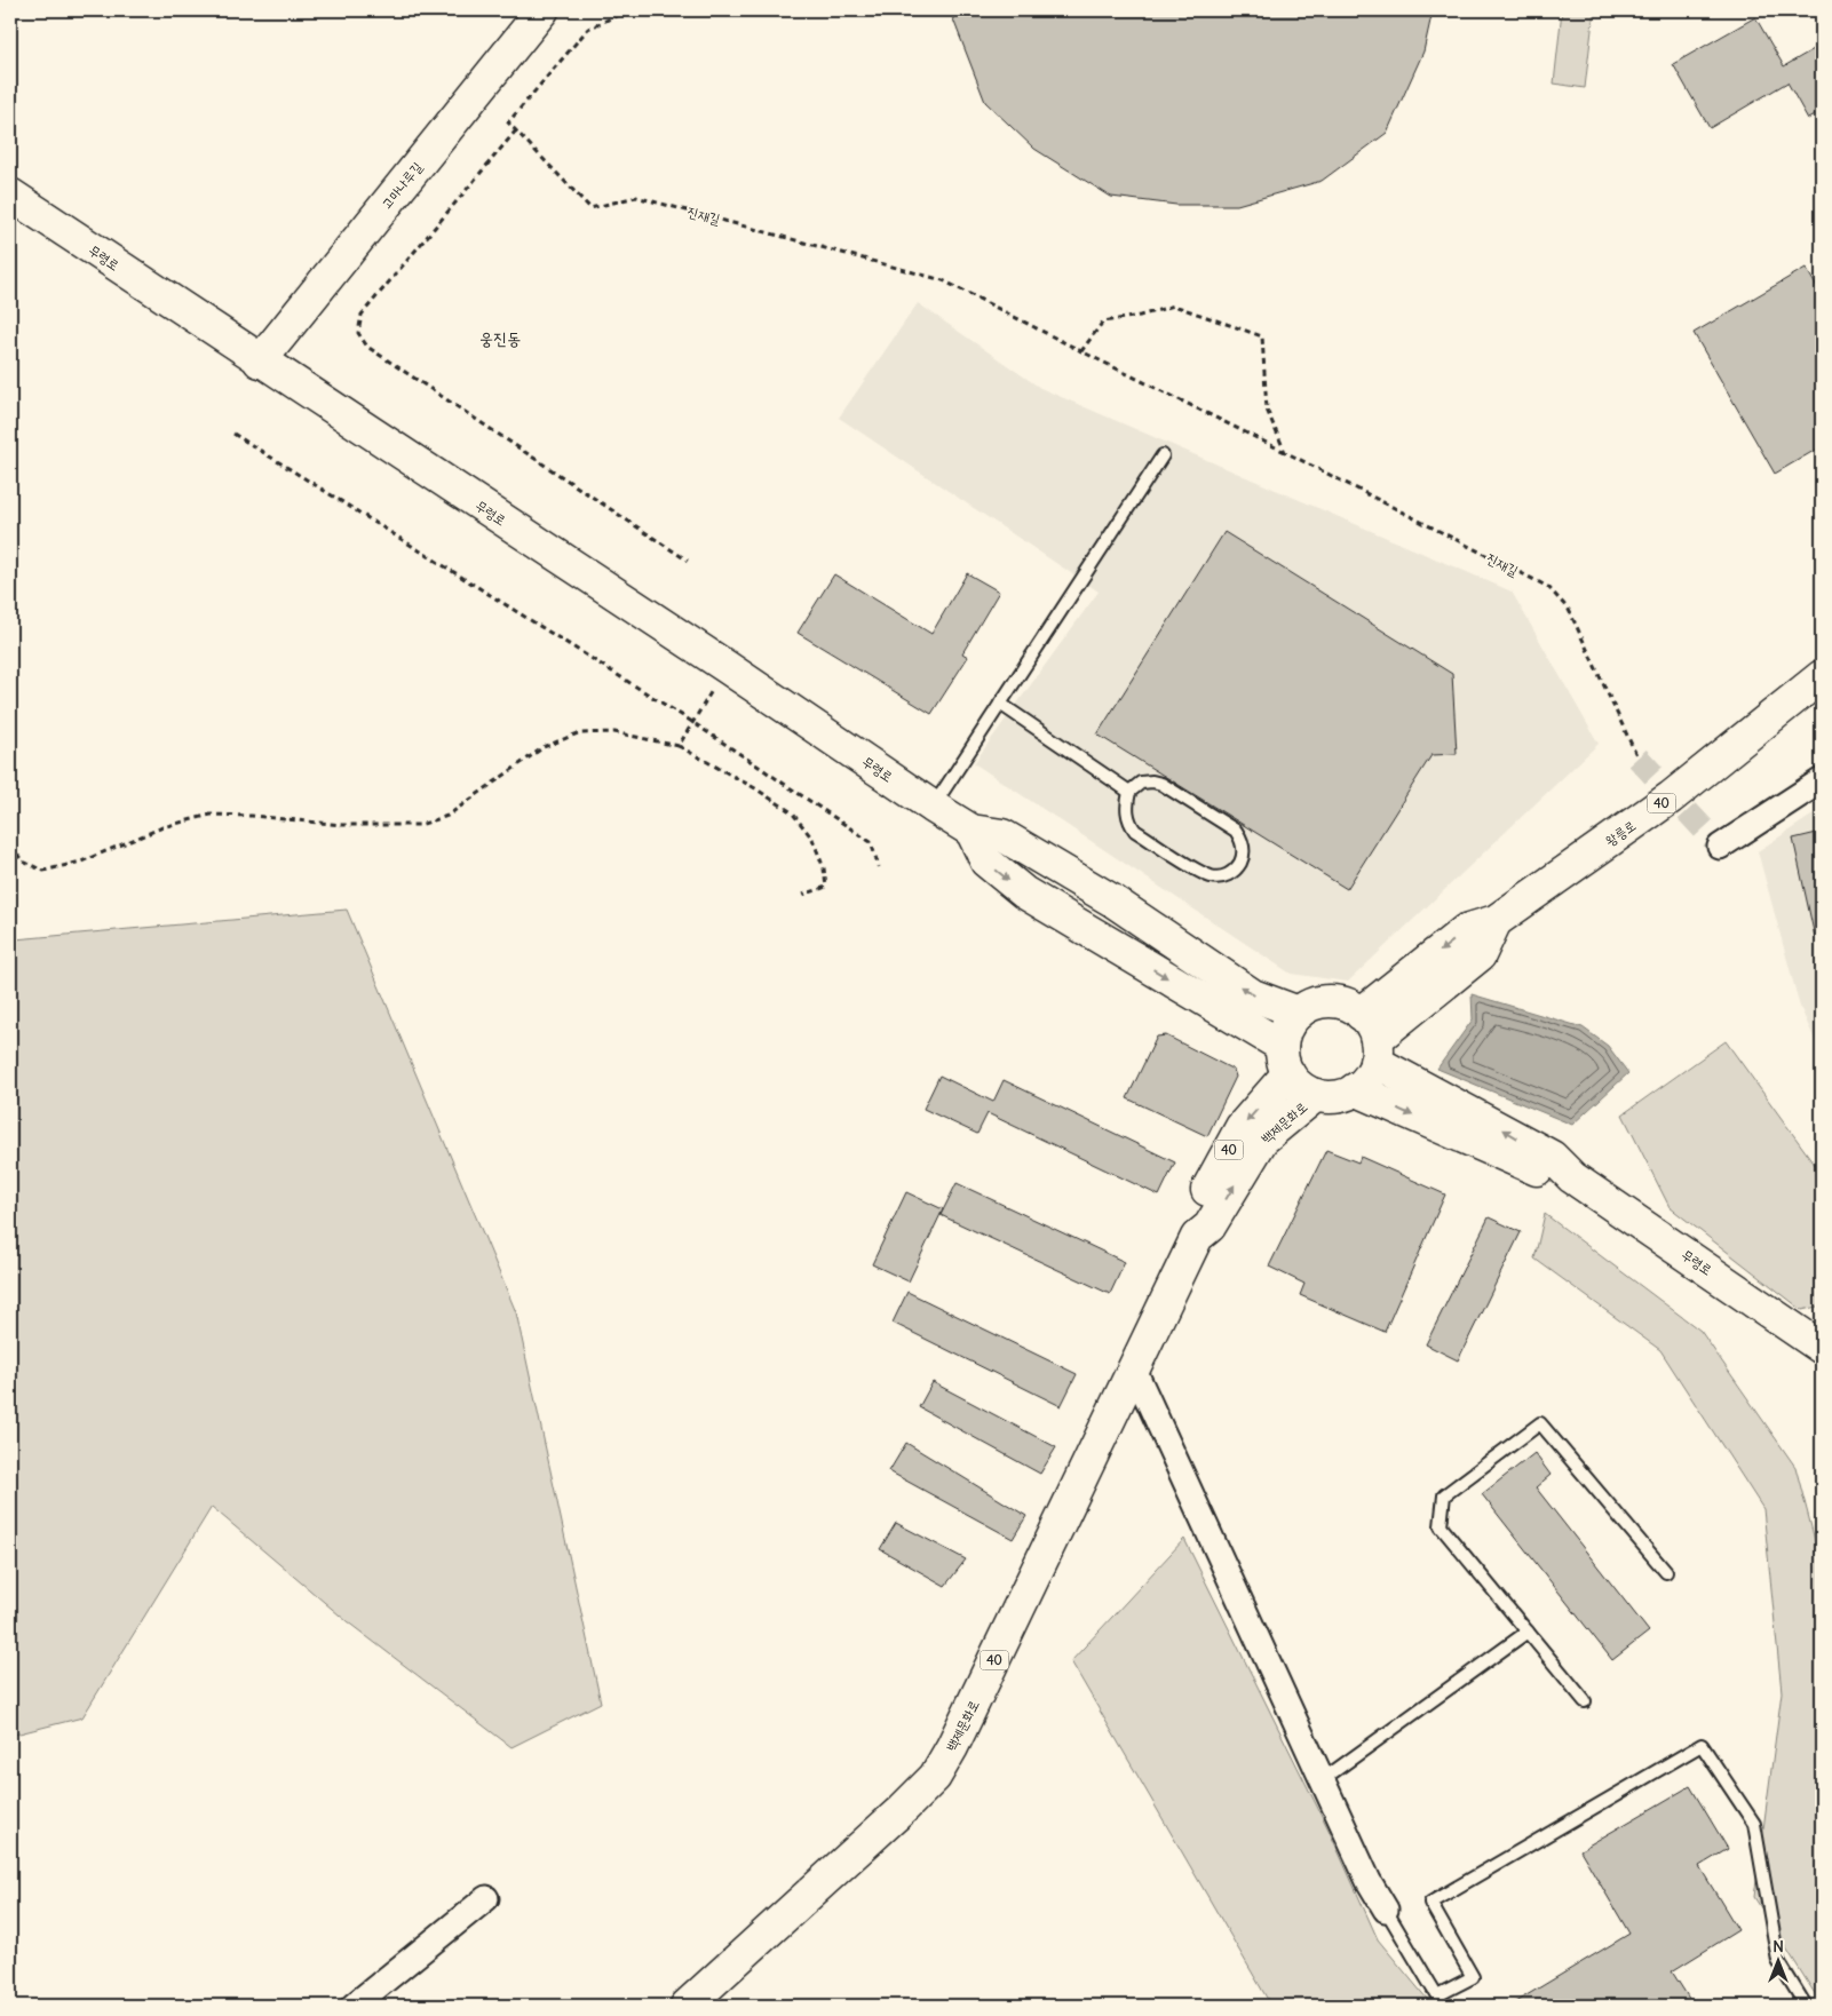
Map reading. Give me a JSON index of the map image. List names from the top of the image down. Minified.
{"streets":{"main road":["고마나루길","무령로","40","왕릉로","백제문화로"],"path":["진재길"]},"crossings":[["고마나루길","무령로"],["무령로","40"],["무령로","왕릉로"],["무령로","백제문화로"],["40","왕릉로"],["40","백제문화로"],["왕릉로","백제문화로"]],"districts":["웅진동"],"north":"top"}
